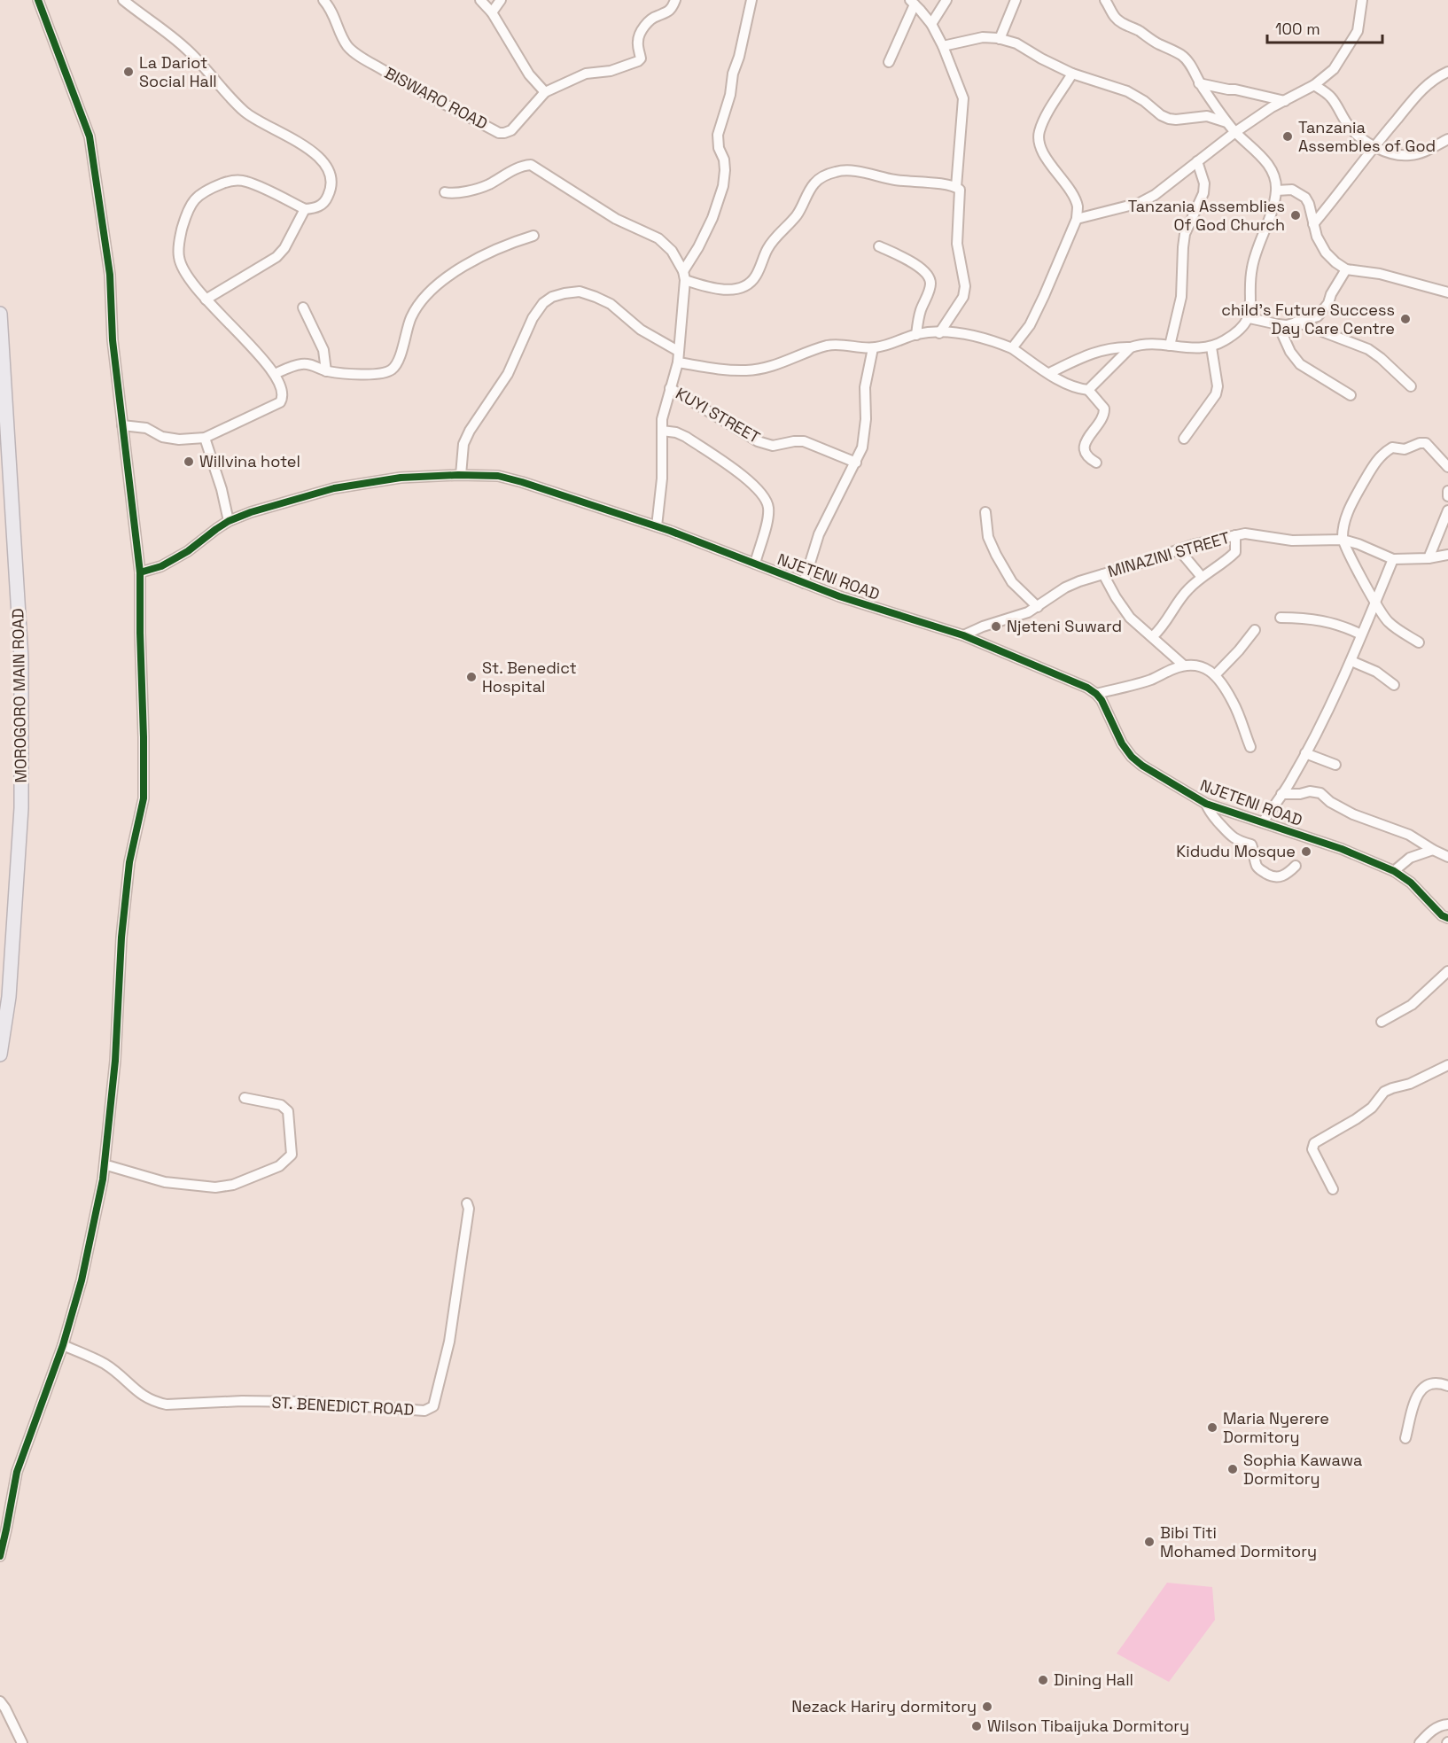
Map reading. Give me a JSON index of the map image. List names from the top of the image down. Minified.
{"streets":{"highway":["MOROGORO MAIN ROAD"],"street":["BISWARO ROAD","KUYI STREET","MINAZINI STREET","NJETENI ROAD","ST. BENEDICT ROAD"]},"crossings":[["MINAZINI STREET","NJETENI ROAD"]],"places":["La Dariot Social Hall","Tanzania Assembles of God","Tanzania Assemblies Of God Church","child's Future Success Day Care Centre","Willvina hotel","Njeteni Suward","St. Benedict Hospital","Kidudu Mosque","Maria Nyerere Dormitory","Sophia Kawawa Dormitory","Bibi Titi Mohamed Dormitory","Dining Hall","Nezack Hariry dormitory","Wilson Tibaijuka Dormitory"],"scale_bar":"100 m"}
